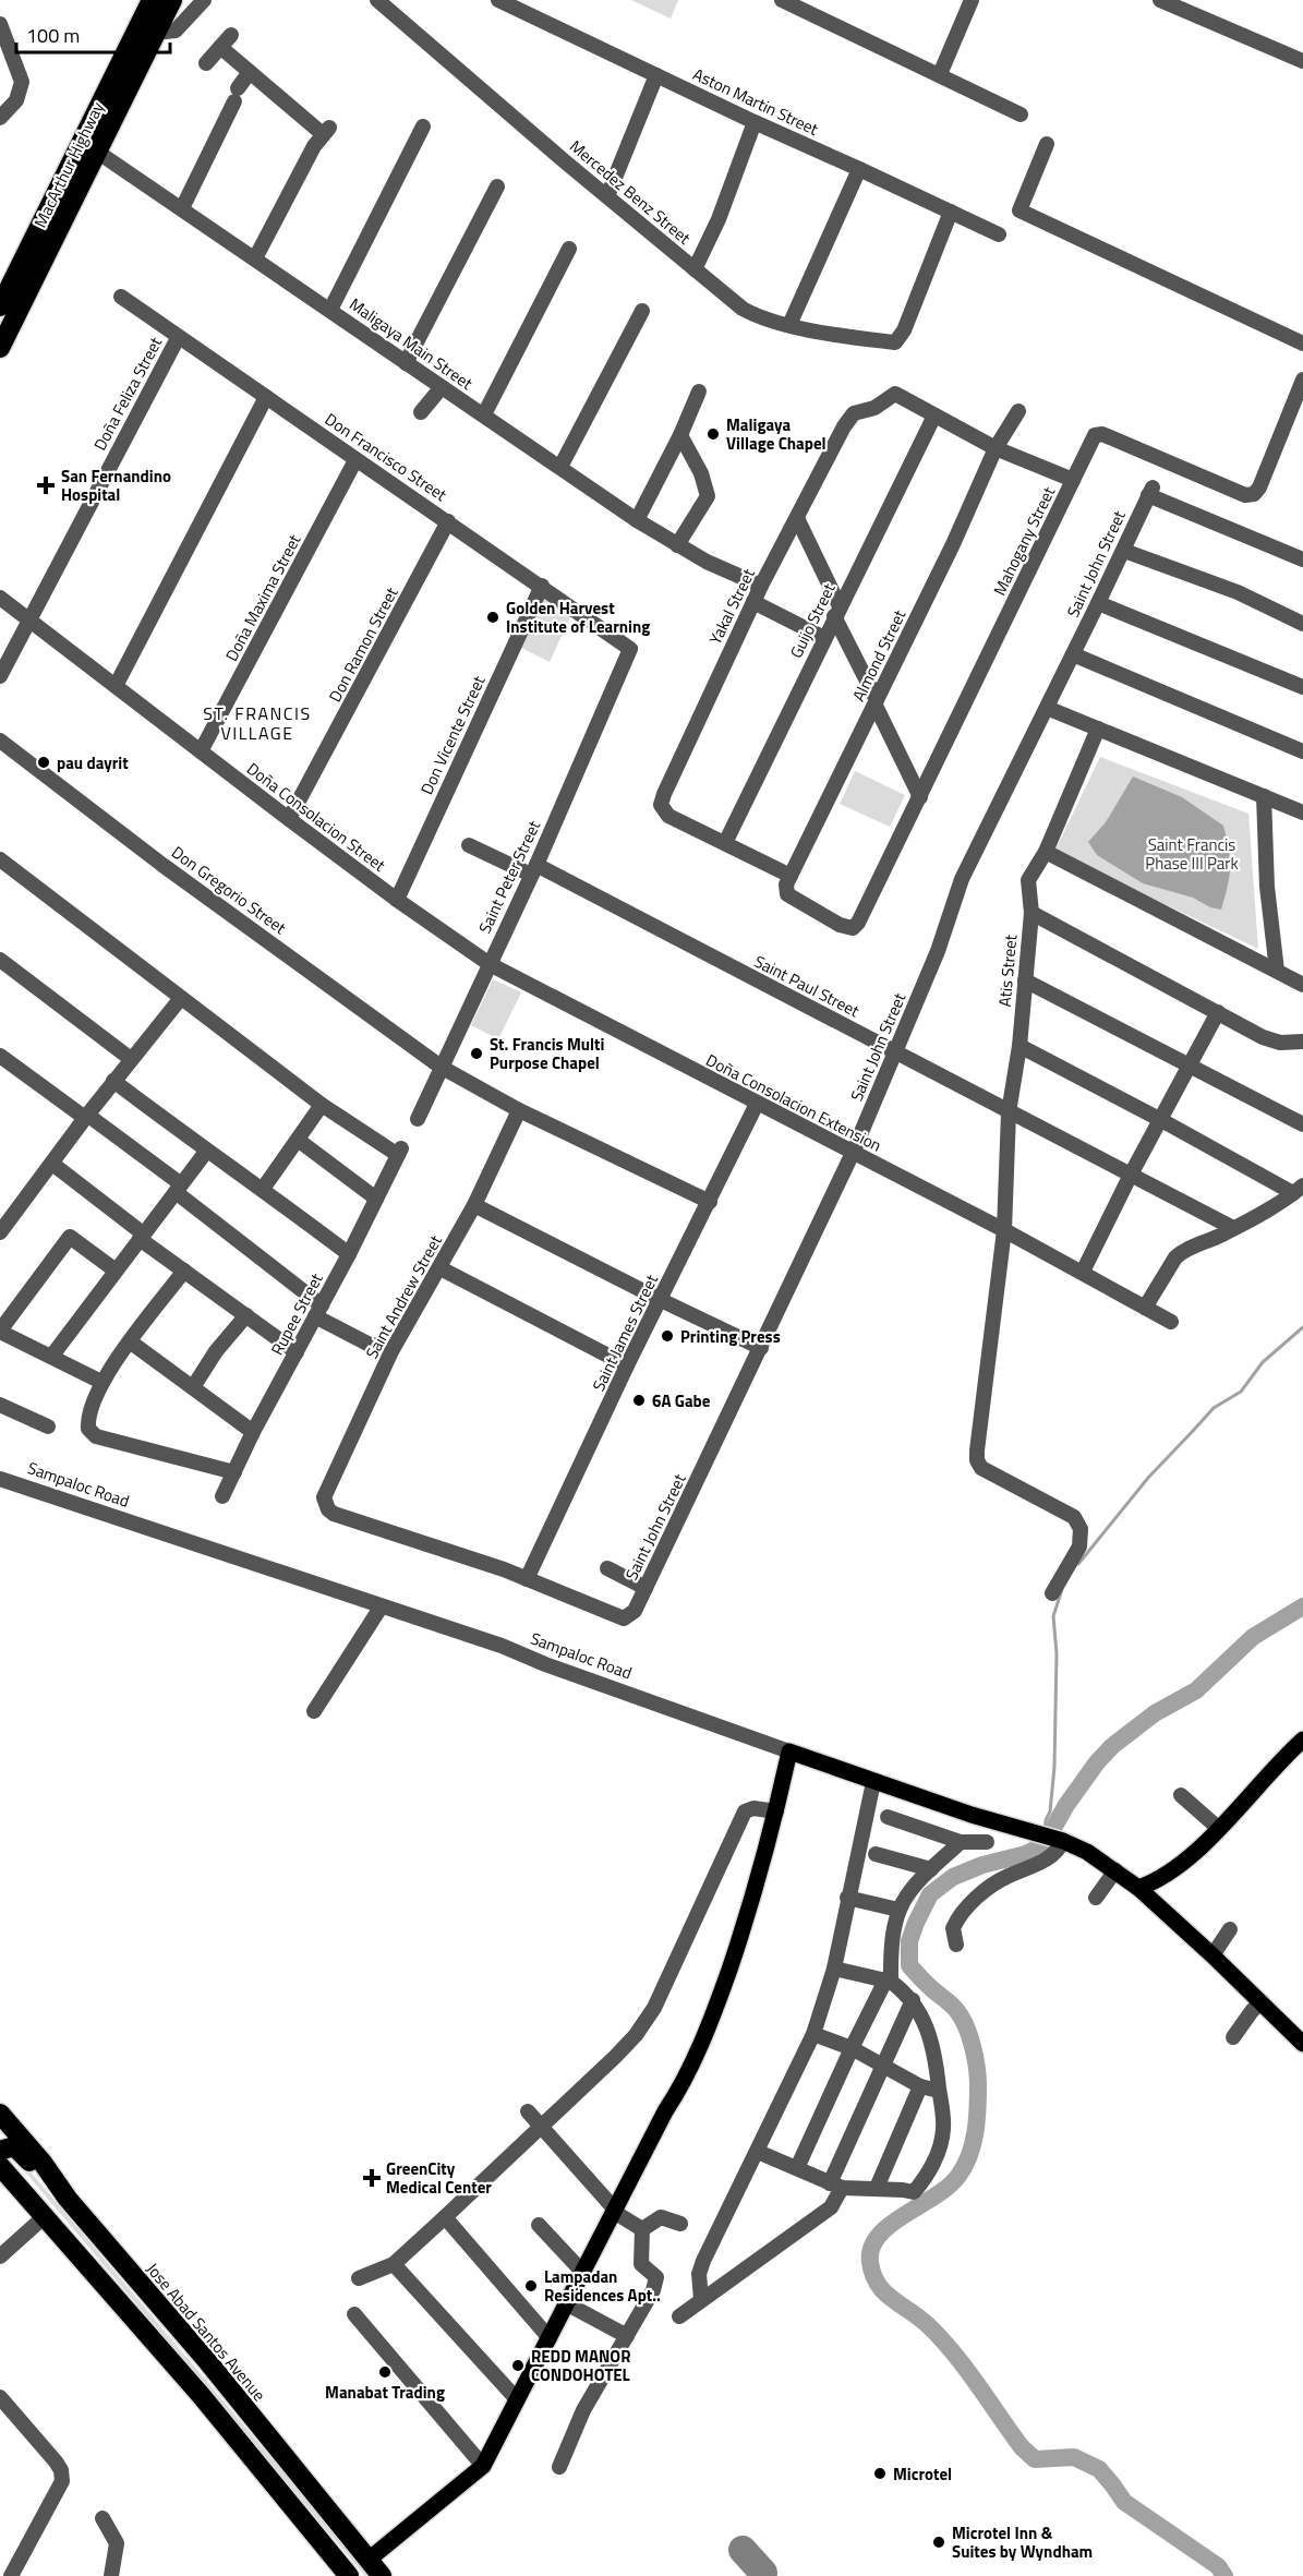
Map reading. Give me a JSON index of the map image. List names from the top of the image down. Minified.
{"streets":{"highway":["MacArthur Highway","Jose Abad Santos Avenue"],"main road":["Sampaloc Road"],"street":["Aston Martin Street","Mercedez Benz Street","Maligaya Main Street","Doña Feliza Street","Don Francisco Street","Mahogany Street","Saint John Street","Doña Maxima Street","Yakal Street","Guijo Street","Don Ramon Street","Almond Street","Don Vicente Street","Doña Consolacion Street","Saint Peter Street","Don Gregorio Street","Atis Street","Saint Paul Street","Doña Consolacion Extension","Saint Andrew Street","Rupee Street","Saint James Street"]},"crossings":[["Aston Martin Street","Mercedez Benz Street"],["MacArthur Highway","Maligaya Main Street"],["Maligaya Main Street","Yakal Street"],["Doña Feliza Street","Don Francisco Street"],["Doña Feliza Street","Doña Consolacion Street"],["Don Francisco Street","Doña Maxima Street"],["Don Francisco Street","Don Ramon Street"],["Don Francisco Street","Don Vicente Street"],["Don Francisco Street","Saint Peter Street"],["Mahogany Street","Almond Street"],["Saint John Street","Saint Paul Street"],["Saint John Street","Doña Consolacion Extension"],["Saint John Street","Saint Andrew Street"],["Saint John Street","Saint James Street"],["Doña Maxima Street","Doña Consolacion Street"],["Yakal Street","Guijo Street"],["Don Ramon Street","Doña Consolacion Street"],["Don Vicente Street","Doña Consolacion Street"],["Doña Consolacion Street","Saint Peter Street"],["Doña Consolacion Street","Doña Consolacion Extension"],["Saint Peter Street","Don Gregorio Street"],["Saint Peter Street","Saint Paul Street"],["Saint Peter Street","Doña Consolacion Extension"],["Don Gregorio Street","Saint Andrew Street"],["Don Gregorio Street","Saint James Street"],["Atis Street","Saint Paul Street"],["Atis Street","Doña Consolacion Extension"],["Doña Consolacion Extension","Saint James Street"],["Saint Andrew Street","Saint James Street"]],"districts":["ST. FRANCIS VILLAGE"],"parks":["Saint Francis Phase III Park"],"places":{"other":["Maligaya Village Chapel","Golden Harvest Institute of Learning","pau dayrit","St. Francis Multi Purpose Chapel","Printing Press","6A Gabe","Lampadan Residences Apt..","REDD MANOR CONDOHOTEL","Manabat Trading","Microtel","Microtel Inn & Suites by Wyndham"],"health":["San Fernandino Hospital","GreenCity Medical Center"]},"scale_bar":"100 m"}
